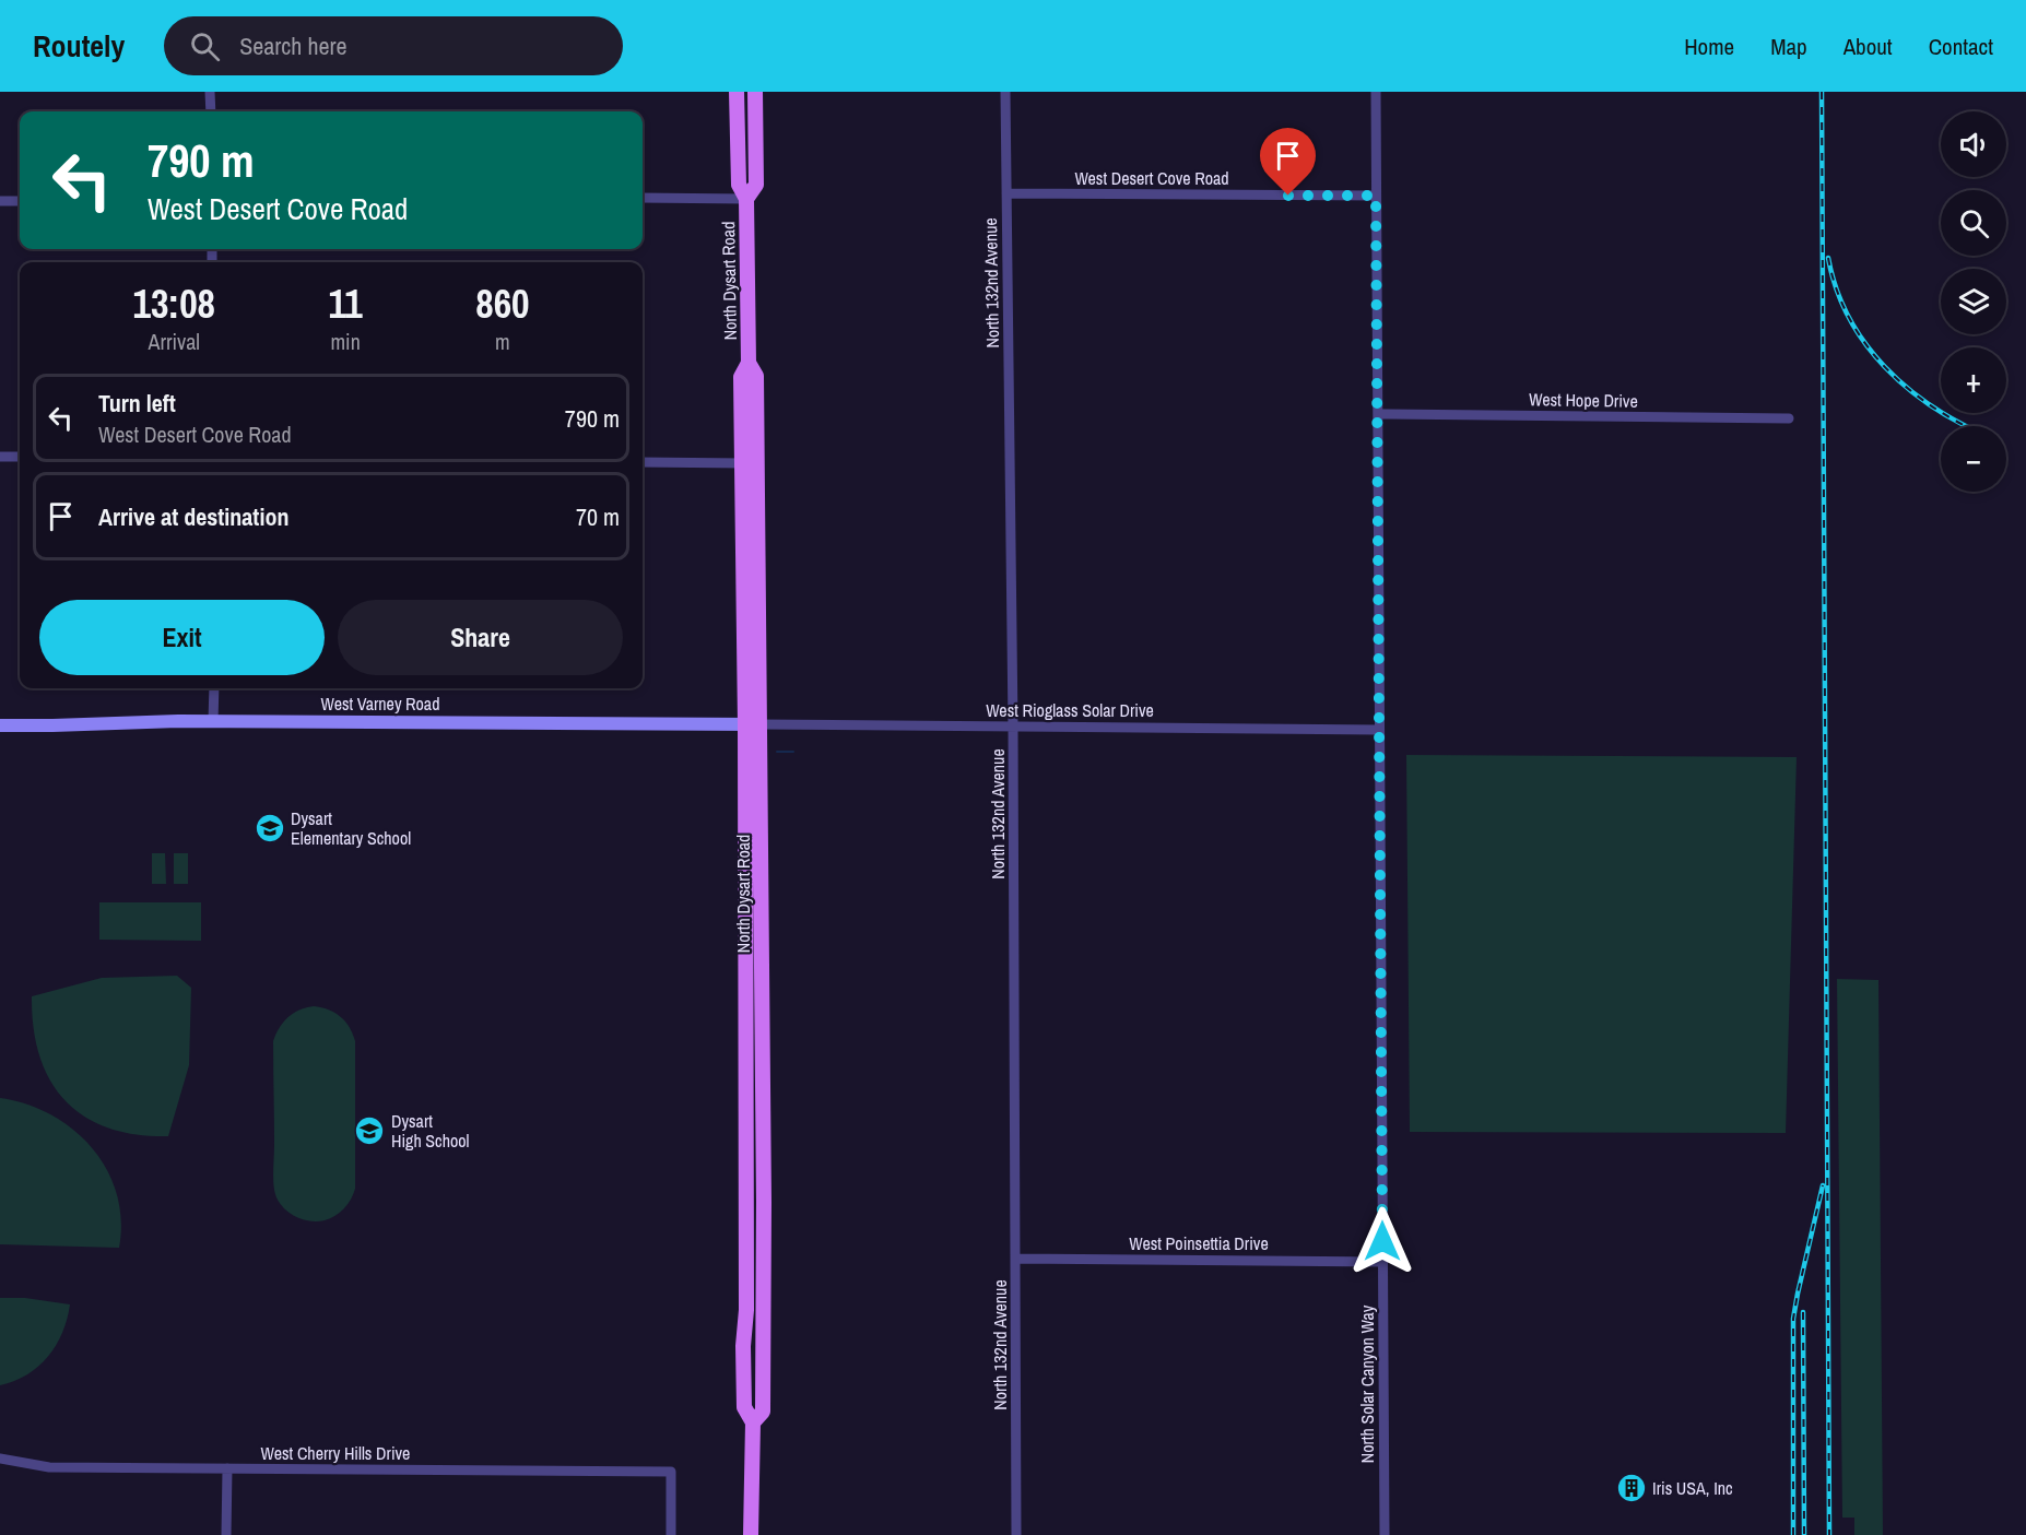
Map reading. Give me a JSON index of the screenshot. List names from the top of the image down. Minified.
{"streets":{"main road":["North Dysart Road"],"street":["West Desert Cove Road","North 132nd Avenue","West Hope Drive","West Varney Road","West Rioglass Solar Drive","West Poinsettia Drive","North Solar Canyon Way","West Cherry Hills Drive"]},"crossings":[["West Desert Cove Road","North 132nd Avenue"],["West Desert Cove Road","North Solar Canyon Way"],["North Dysart Road","West Varney Road"],["North Dysart Road","West Rioglass Solar Drive"],["North 132nd Avenue","West Rioglass Solar Drive"],["North 132nd Avenue","West Poinsettia Drive"],["West Hope Drive","North Solar Canyon Way"],["West Varney Road","West Rioglass Solar Drive"],["West Rioglass Solar Drive","North Solar Canyon Way"],["West Poinsettia Drive","North Solar Canyon Way"]],"places":{"school or university":["Dysart Elementary School","Dysart High School"],"building":["Iris USA, Inc"]},"page":{"header":"Routely","search":"Search here","nav":["Home","Map","About","Contact"],"map_buttons":["+","−"],"turn":["790 m","West Desert Cove Road"],"eta":["13:08","Arrival","11","min","860","m"],"list":[{"name":"Turn left","note":"West Desert Cove Road","value":"790 m"},{"name":"Arrive at destination","value":"70 m"}],"buttons":["Exit","Share"]}}
